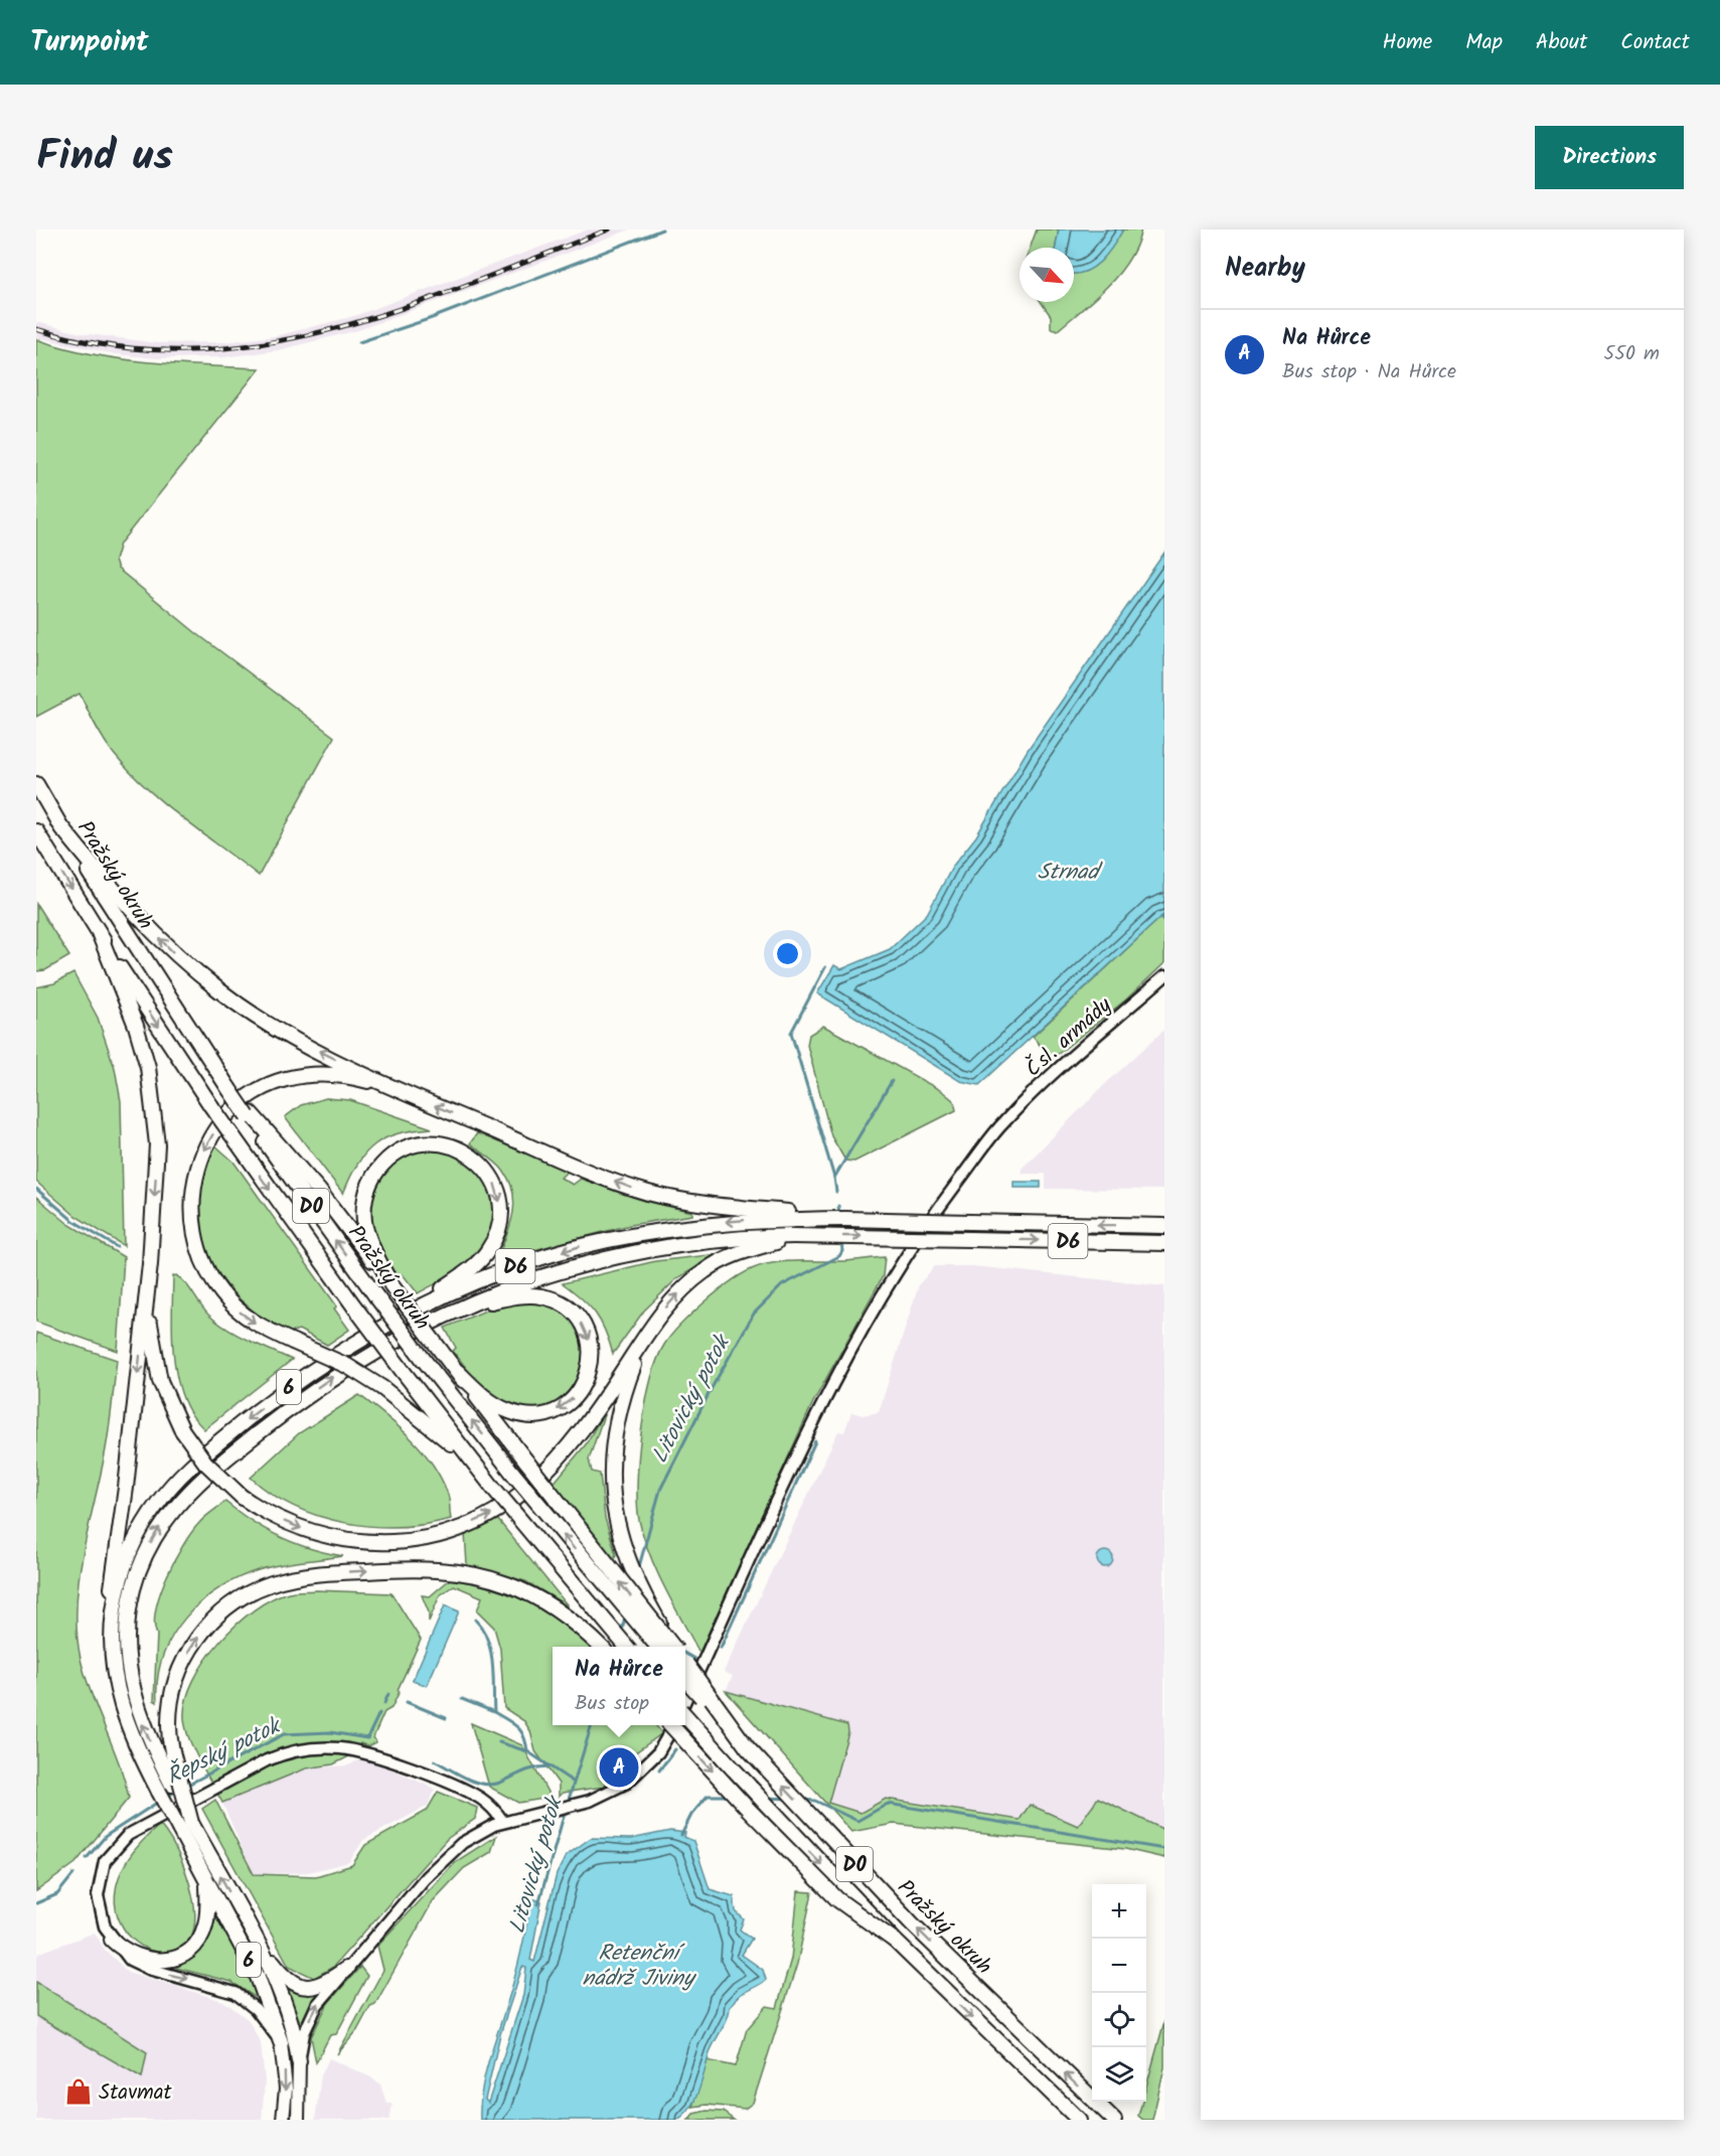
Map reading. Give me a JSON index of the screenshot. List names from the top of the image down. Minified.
{"streets":{"highway":["Pražský okruh","D0","D6","6"],"main road":["Čsl. armády"]},"crossings":[["D6","6"]],"water":["Strnad","Litovický potok","Řepský potok","Retenční nádrž Jiviny"],"places":{"shop":["Stavmat"]},"north":"bottom right","page":{"header":"Turnpoint","nav":["Home","Map","About","Contact"],"title":"Find us","buttons":"Directions","heading":"Nearby","list":[{"mark":"A","name":"Na Hůrce","note":"Bus stop · Na Hůrce","value":"550 m"}],"popup":["Na Hůrce","Bus stop"],"pins":"A","map_buttons":["+","−"]}}
